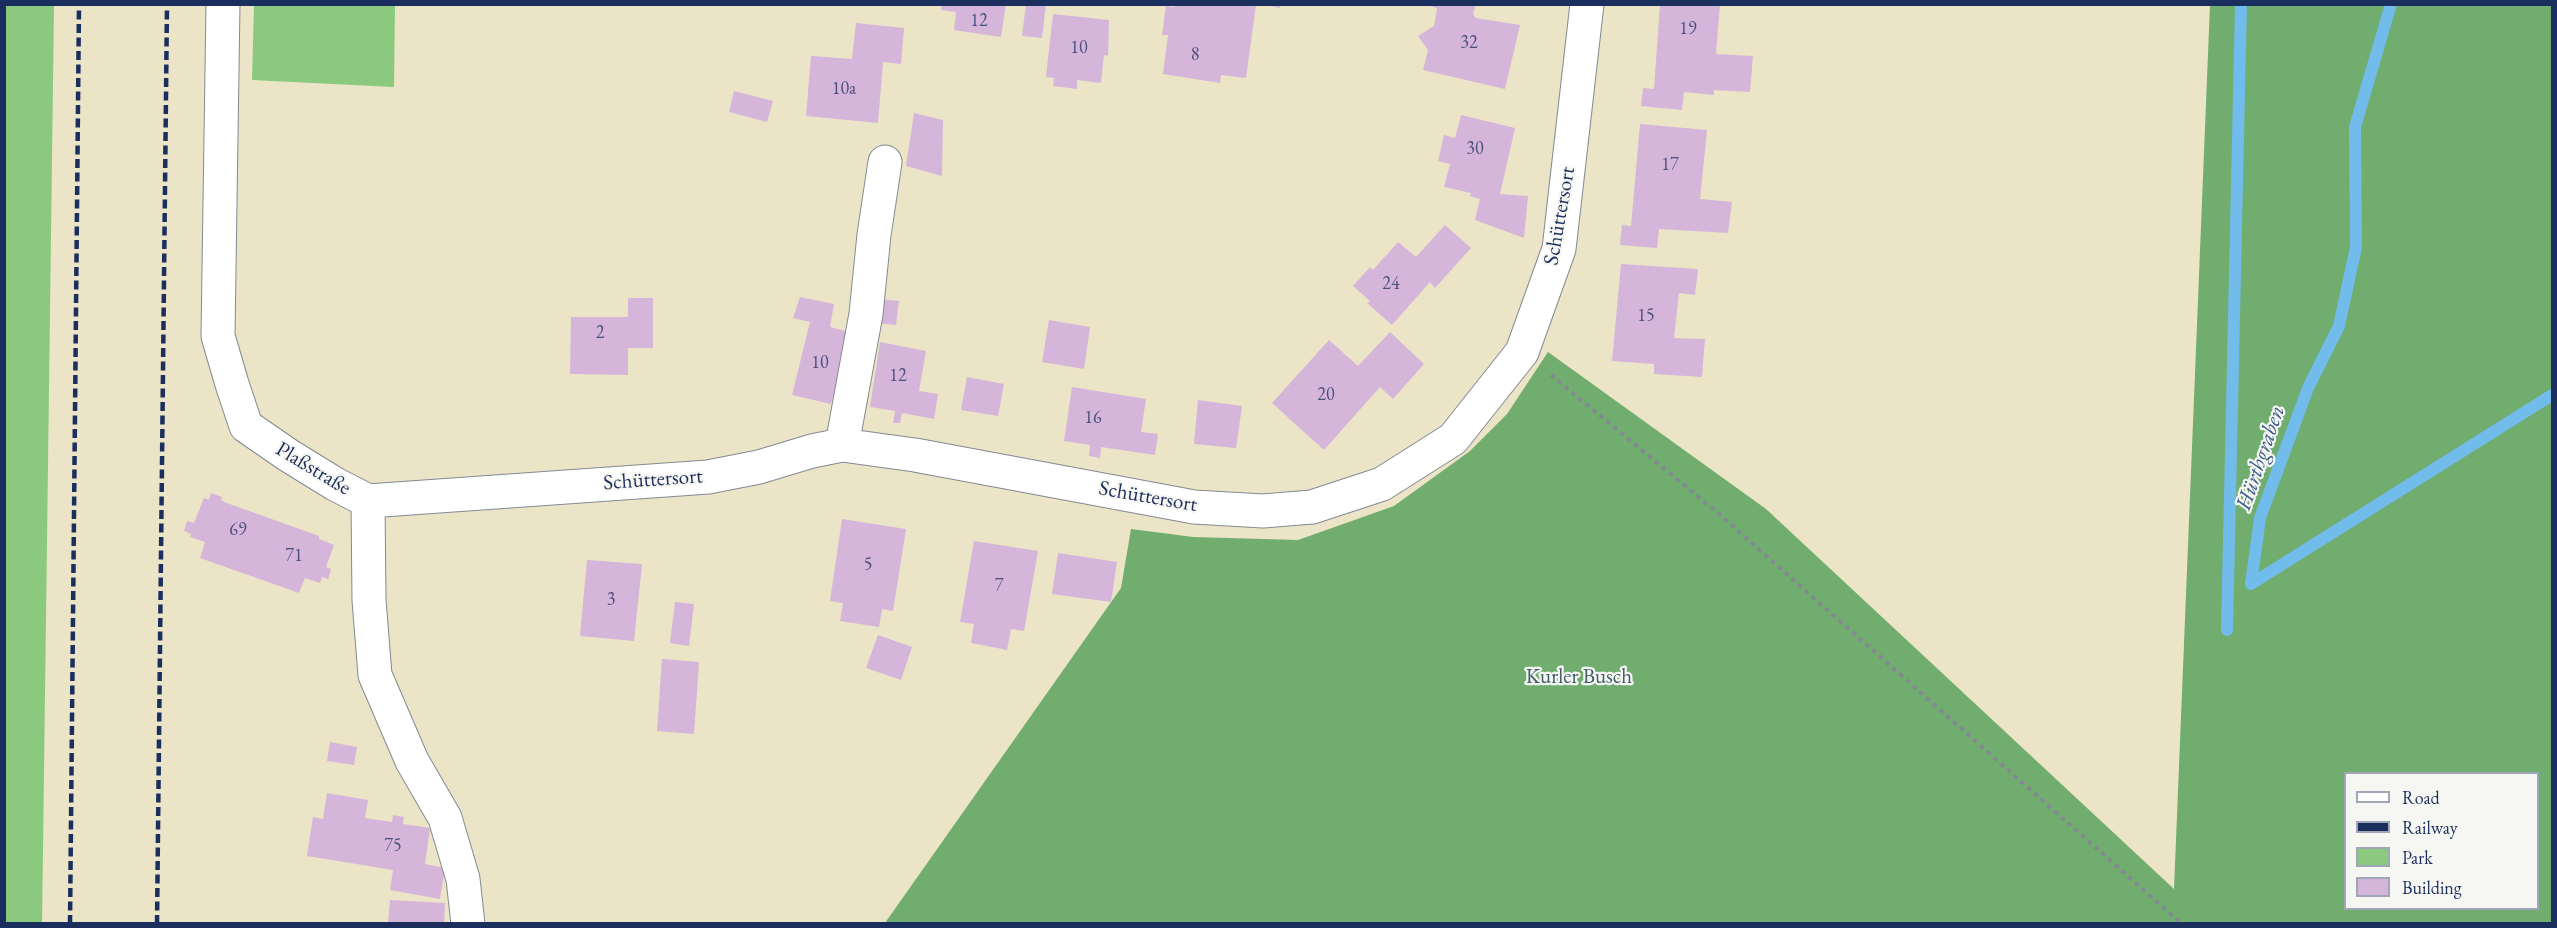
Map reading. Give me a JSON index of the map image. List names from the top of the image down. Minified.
{"streets":{"street":["Schüttersort","Plaßstraße"]},"crossings":[["Schüttersort","Plaßstraße"]],"water":["Hürthgraben"],"parks":["Kurler Busch"],"house_numbers":["12","19","32","10","8","10a","30","17","24","15","2","10","12","20","16","69","71","5","7","3","75"],"legend":["Road","Railway","Park","Building"]}
